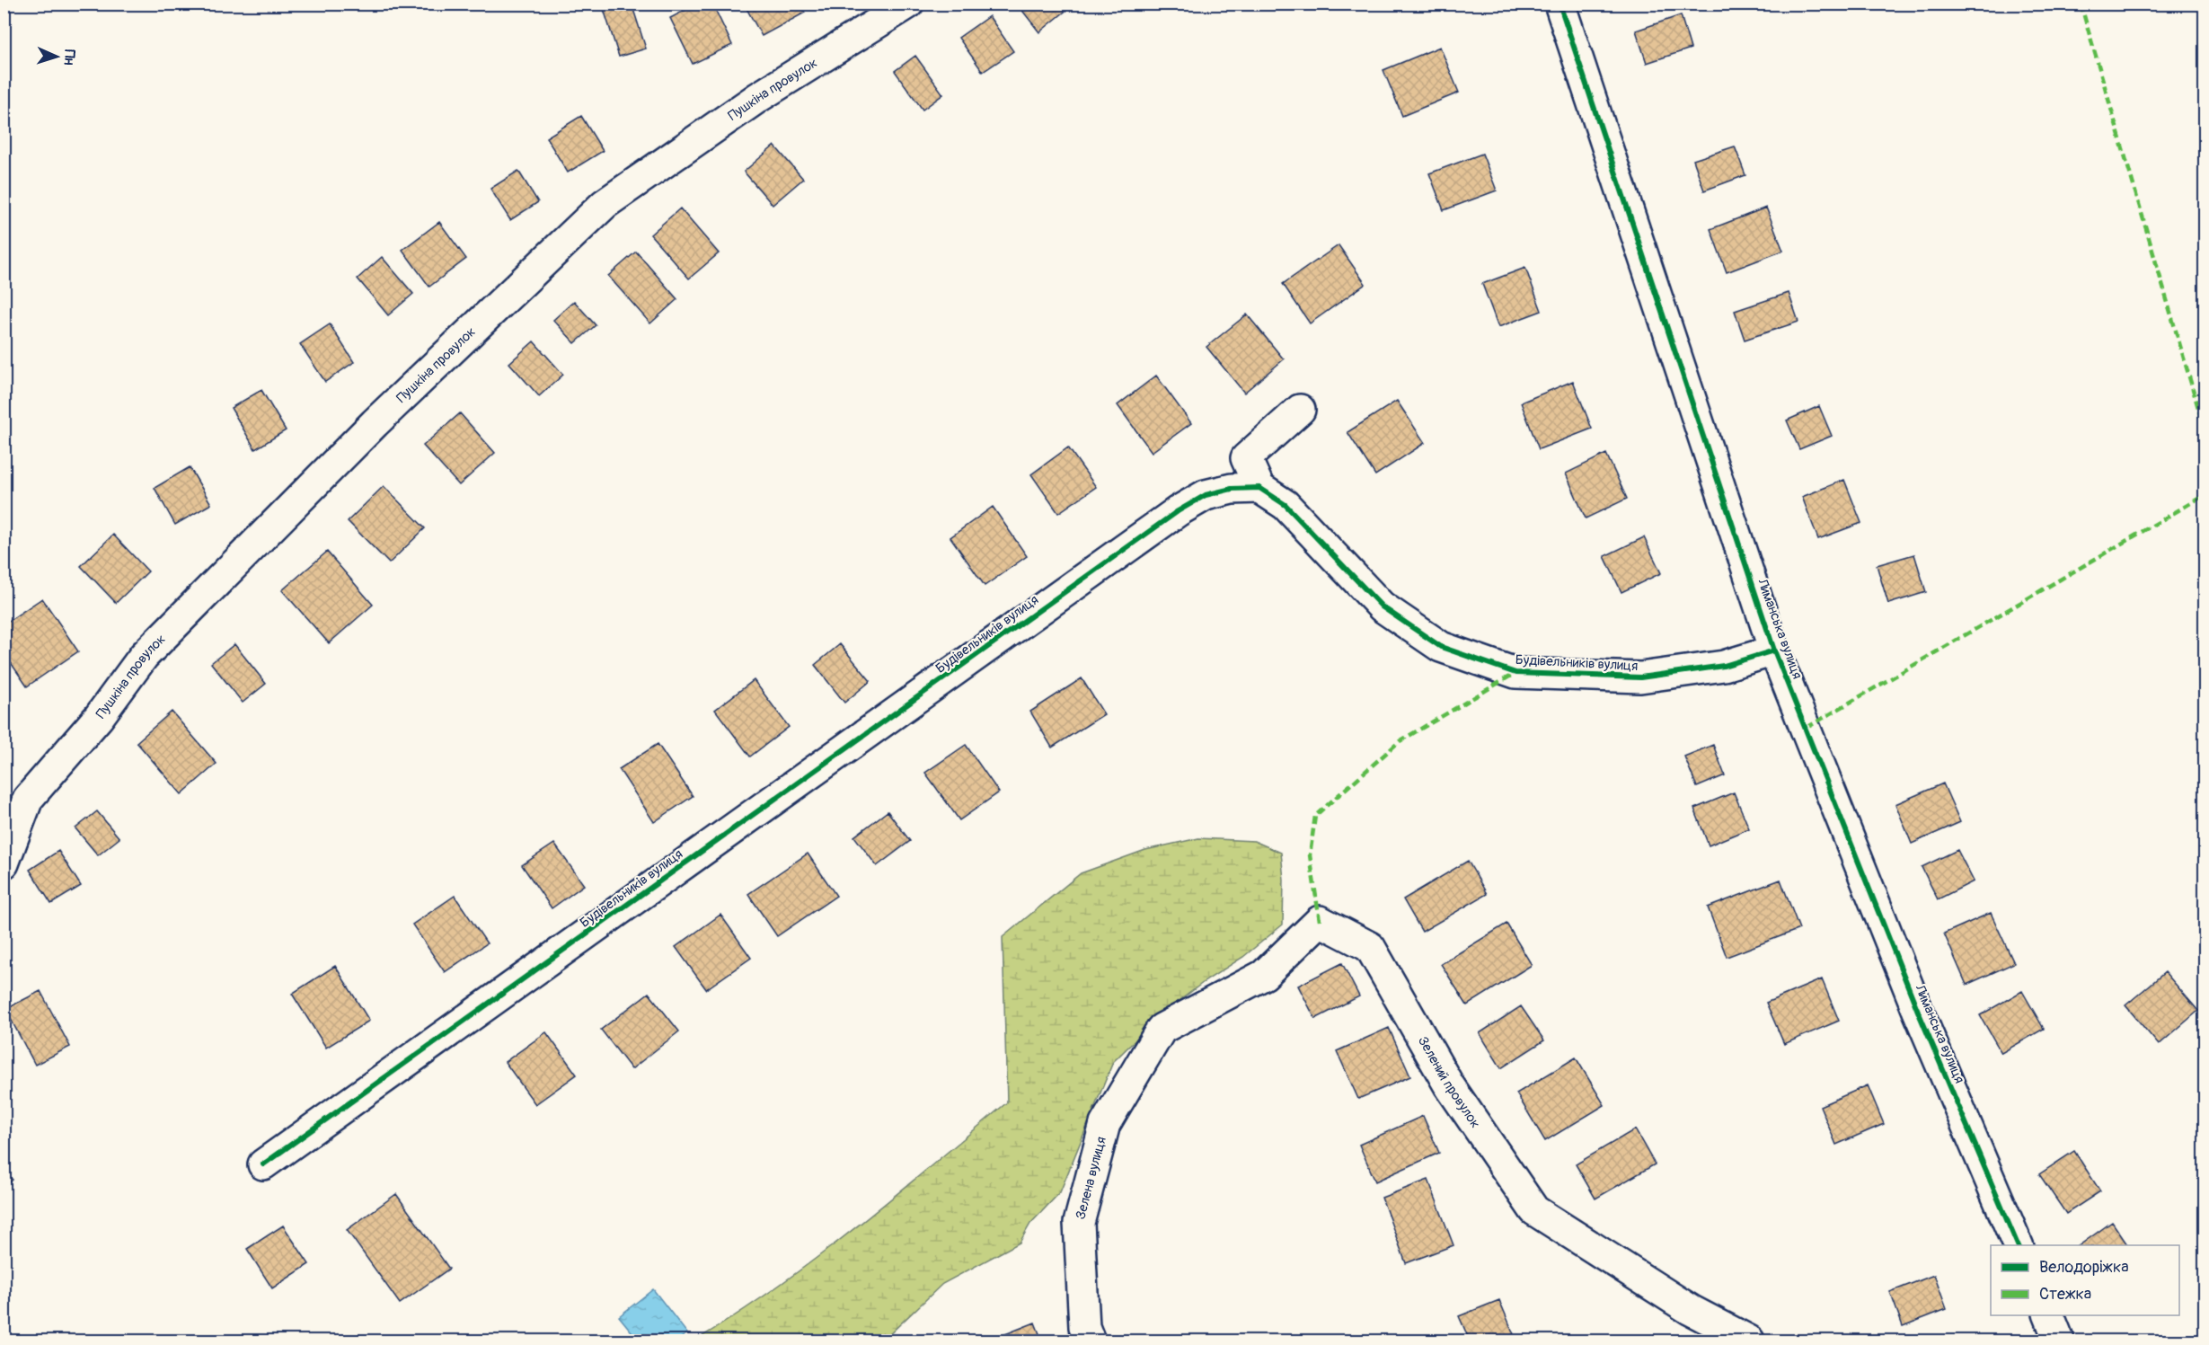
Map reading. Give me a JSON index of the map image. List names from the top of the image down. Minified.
{"streets":{"street":["Пушкіна провулок","Лиманська вулиця","Будівельників вулиця","Зелений провулок","Зелена вулиця"]},"crossings":[["Лиманська вулиця","Будівельників вулиця"],["Зелений провулок","Зелена вулиця"]],"legend":["Велодоріжка","Стежка"],"north":"right"}
